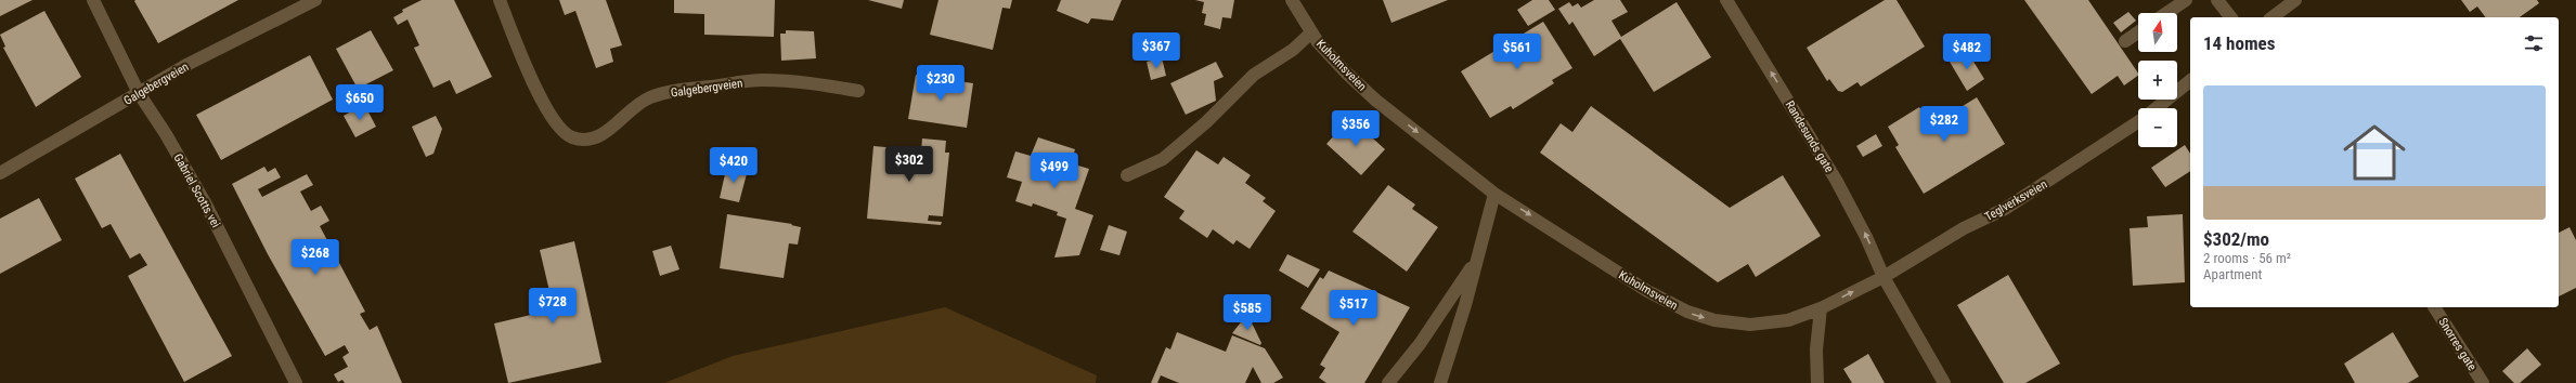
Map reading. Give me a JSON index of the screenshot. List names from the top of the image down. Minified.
{"streets":{"street":["Kuholmsveien","Galgebergveien","Randesunds gate","Gabriel Scotts vei","Teglverksveien","Snorres gate"]},"crossings":[["Kuholmsveien","Randesunds gate"],["Kuholmsveien","Teglverksveien"],["Galgebergveien","Gabriel Scotts vei"],["Randesunds gate","Teglverksveien"]],"one_way":["Kuholmsveien","Randesunds gate"],"north":"top","page":{"map_buttons":["+","−"],"heading":"14 homes","price":["$367","$561","$482","$230","$650","$282","$356","$302","$420","$499","$268","$728","$517","$585"],"list":[{"name":"$302/mo","note":"2 rooms · 56 m² · Apartment"}]}}
